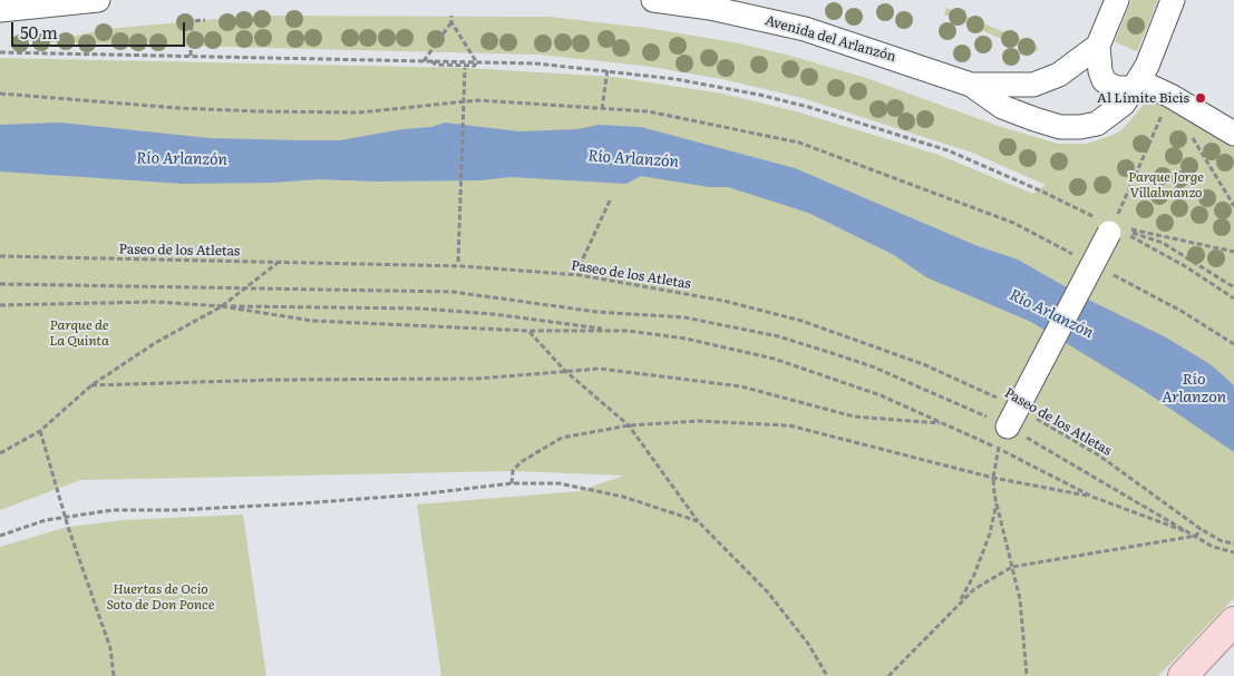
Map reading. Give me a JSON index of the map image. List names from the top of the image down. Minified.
{"streets":{"street":["Avenida del Arlanzón"],"path":["Paseo de los Atletas"]},"water":["Río Arlanzón","Río Arlanzon"],"parks":["Parque Jorge Villalmanzo","Parque de La Quinta","Huertas de Ocio Soto de Don Ponce"],"places":["Al Límite Bicis"],"scale_bar":"50 m"}
